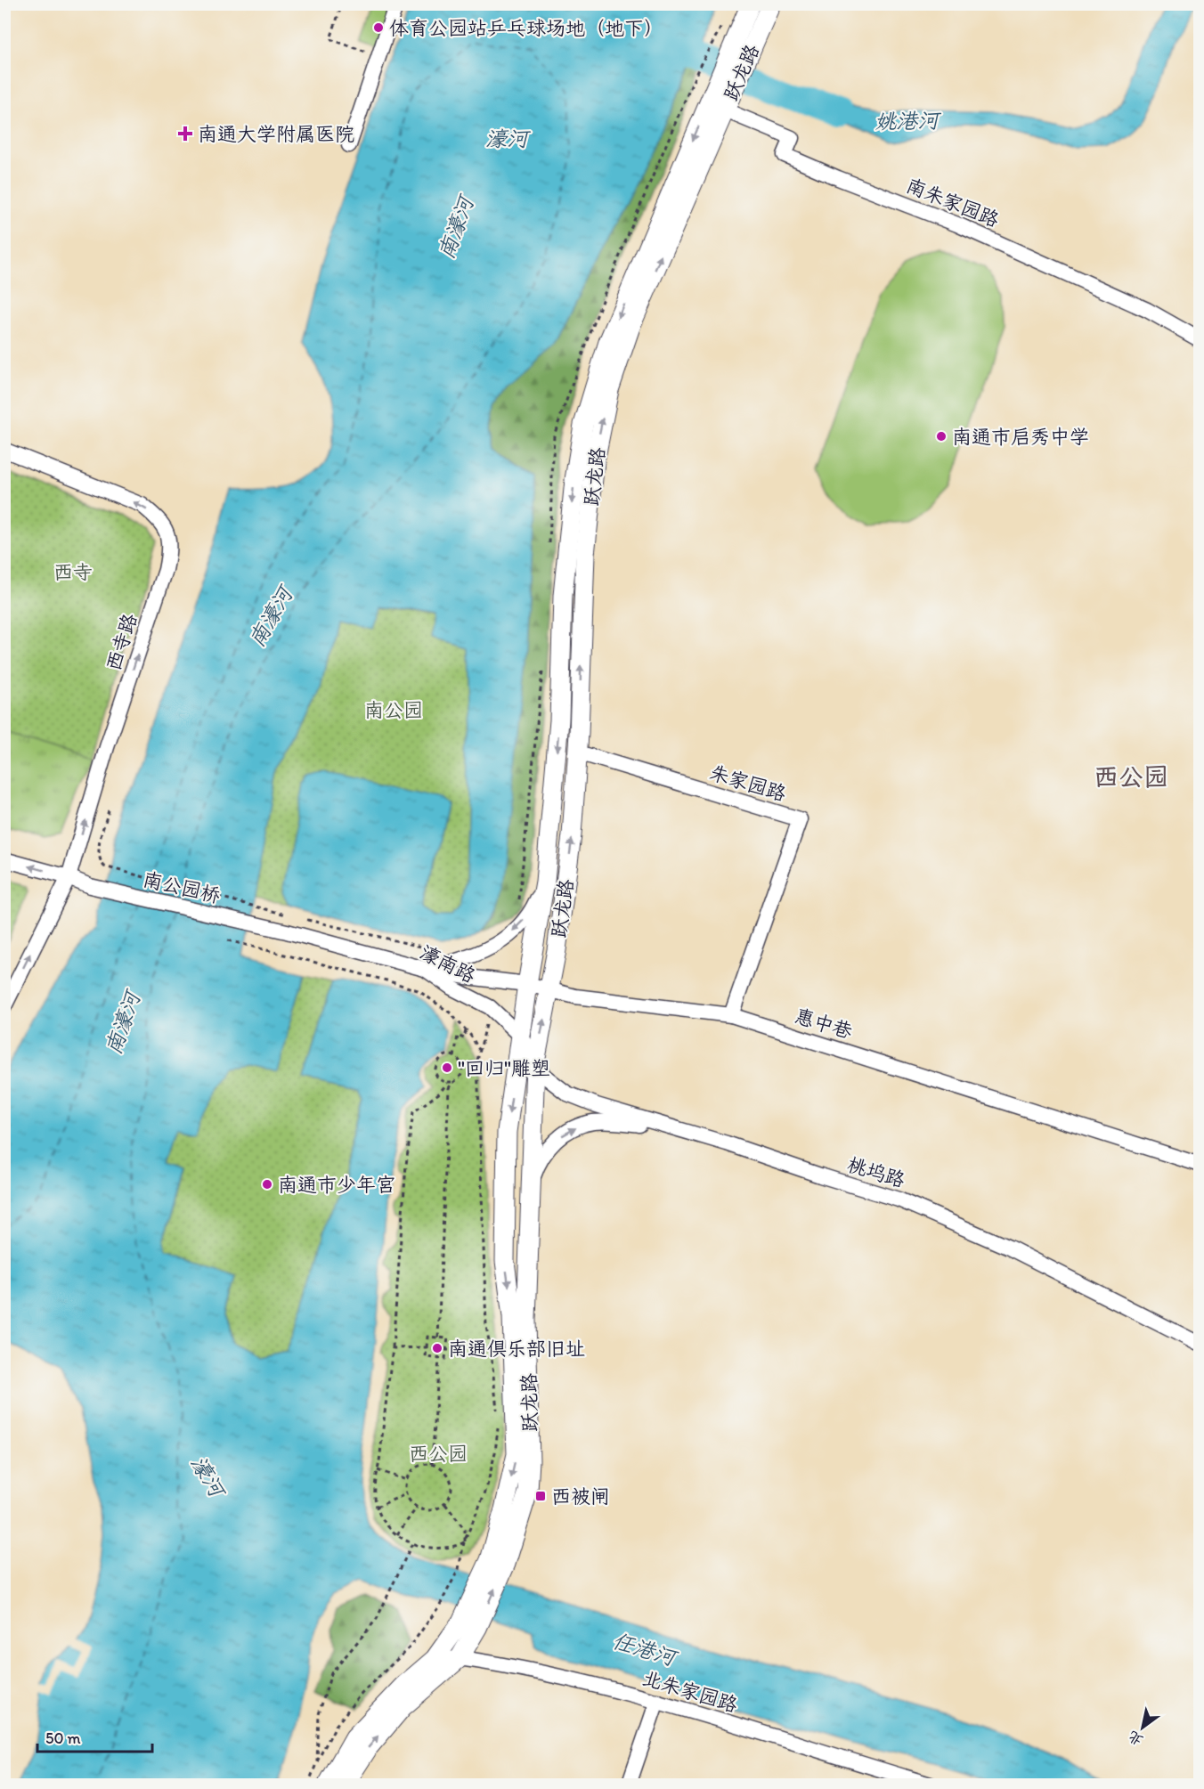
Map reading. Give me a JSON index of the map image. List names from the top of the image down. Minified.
{"streets":{"main road":["跃龙路"],"street":["南朱家园路","西寺路","朱家园路","南公园桥","濠南路","惠中巷","桃坞路","北朱家园路"]},"crossings":[["跃龙路","南朱家园路"],["跃龙路","朱家园路"],["跃龙路","濠南路"],["跃龙路","惠中巷"],["跃龙路","桃坞路"],["跃龙路","北朱家园路"],["西寺路","南公园桥"],["朱家园路","惠中巷"],["南公园桥","濠南路"],["濠南路","惠中巷"],["濠南路","桃坞路"]],"districts":["西公园"],"water":["姚港河","濠河","南濠河","任港河"],"parks":["西寺","南公园","西公园"],"places":{"other":["体育公园站乒乓球场地（地下）","南通市启秀中学","\"回归\"雕塑","南通市少年宫","南通俱乐部旧址"],"health":["南通大学附属医院"],"transit":["西被闸"]},"scale_bar":"50 m","north":"bottom left"}
